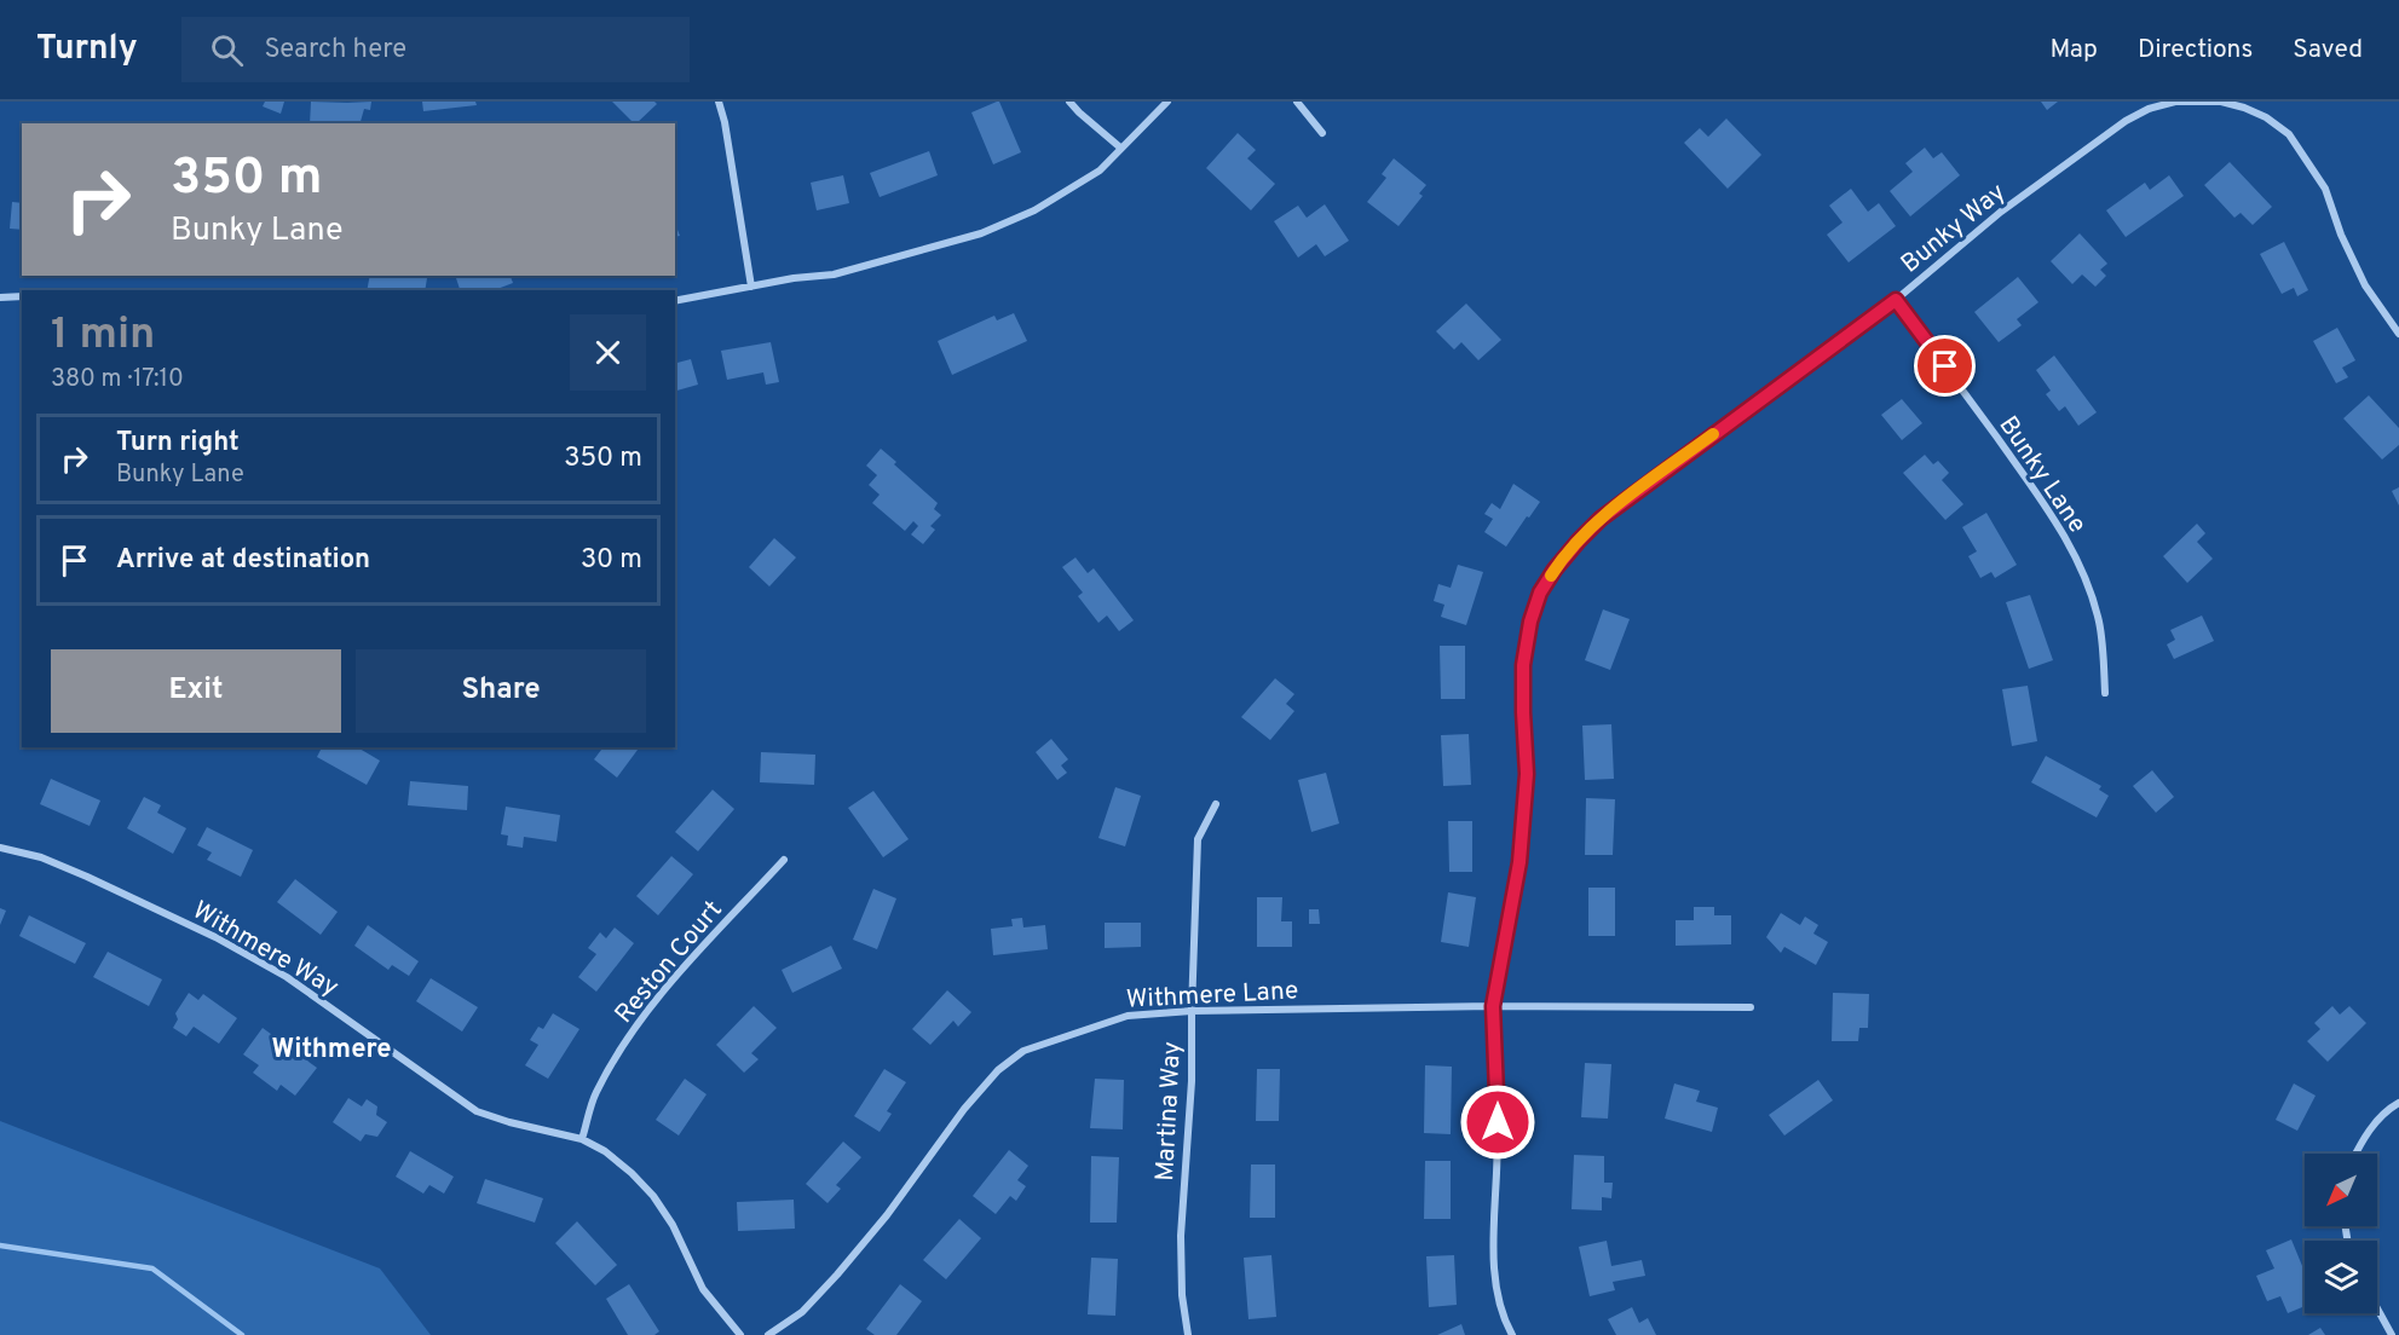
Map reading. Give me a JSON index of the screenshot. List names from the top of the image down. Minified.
{"streets":{"street":["Bunky Way","Bunky Lane","Withmere Way","Reston Court","Withmere Lane","Martina Way"]},"crossings":[["Bunky Way","Bunky Lane"],["Bunky Way","Withmere Lane"],["Withmere Way","Reston Court"],["Withmere Lane","Martina Way"]],"districts":["Withmere"],"north":"bottom left","page":{"header":"Turnly","search":"Search here","nav":["Map","Directions","Saved"],"turn":["350 m","Bunky Lane"],"heading":["1 min","380 m · 17:10"],"list":[{"name":"Turn right","note":"Bunky Lane","value":"350 m"},{"name":"Arrive at destination","value":"30 m"}],"buttons":["Exit","Share"]}}
